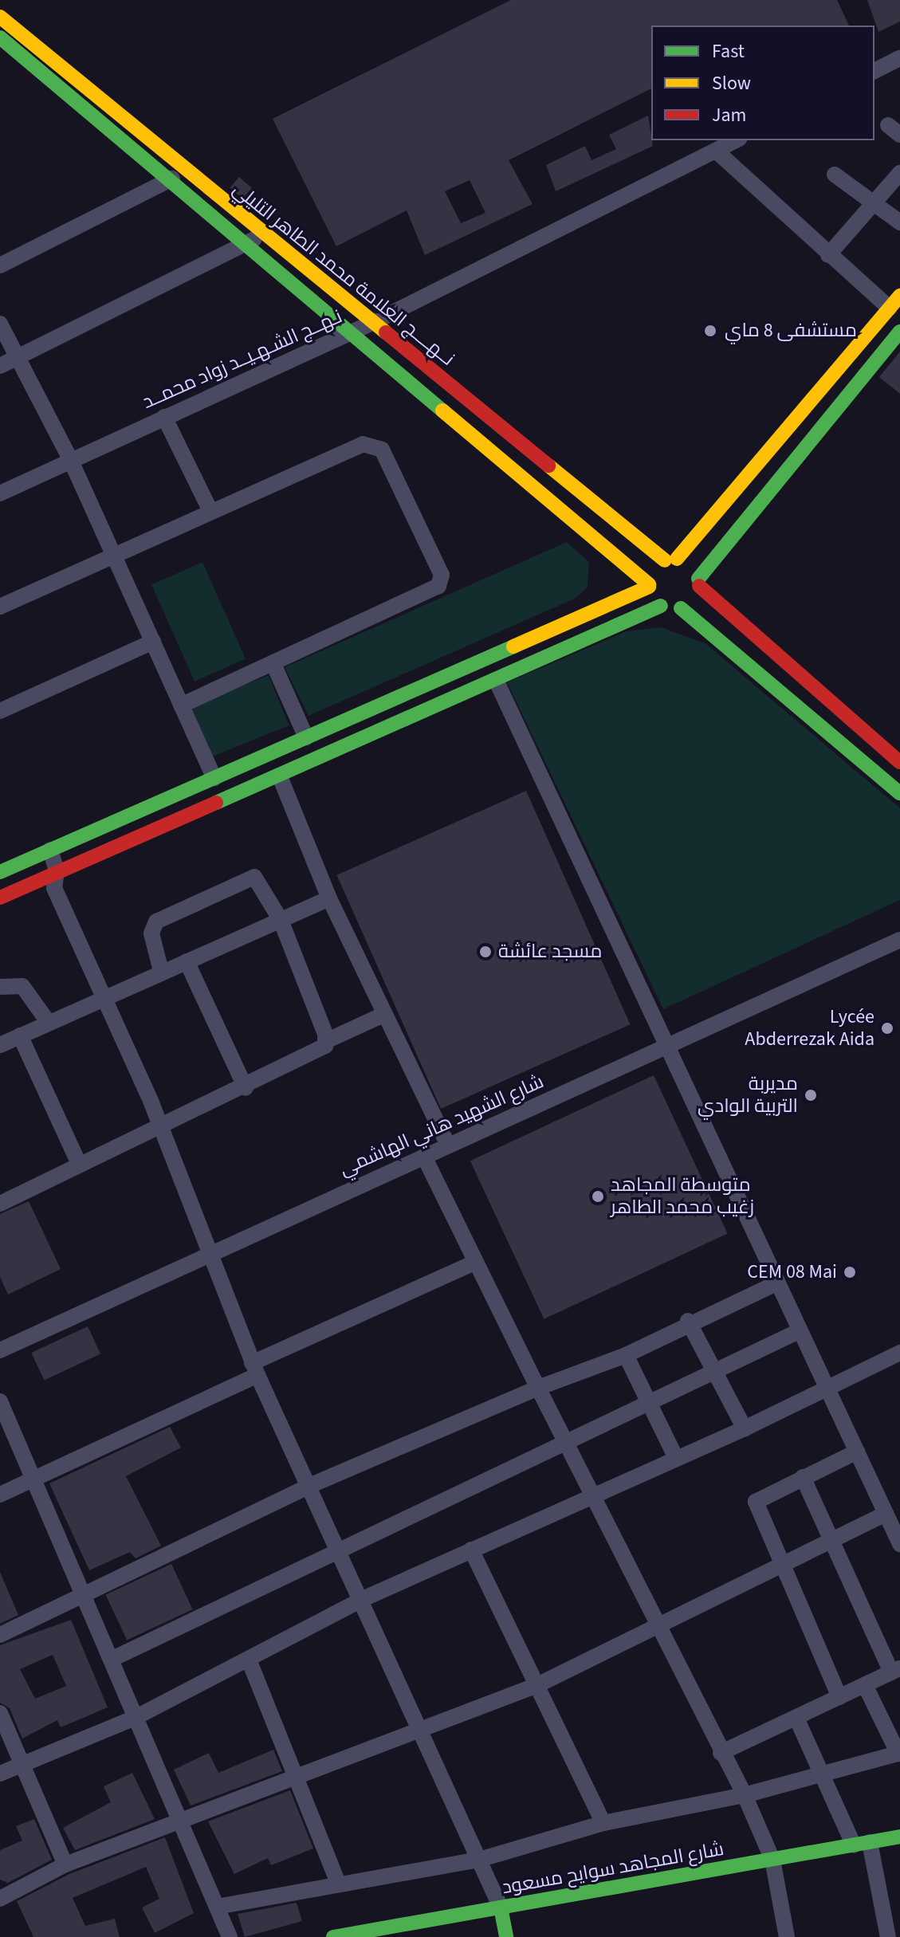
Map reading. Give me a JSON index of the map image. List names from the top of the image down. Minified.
{"streets":{"street":["نــهــــج العلامة محمد الطاهر التليلي","نـهــج الشـهـيــد زواد محمــد","شارع الشهيد هاني الهاشمي","شارع المجاهد سوايح مسعود"]},"crossings":[["نــهــــج العلامة محمد الطاهر التليلي","نـهــج الشـهـيــد زواد محمــد"]],"places":["مستشفى 8 ماي","مسجد عائشة","Lycée Abderrezak Aida","مديربة التربية الوادي","متوسطة المجاهد زغيب محمد الطاهر","CEM 08 Mai"],"legend":["Fast","Slow","Jam"]}
